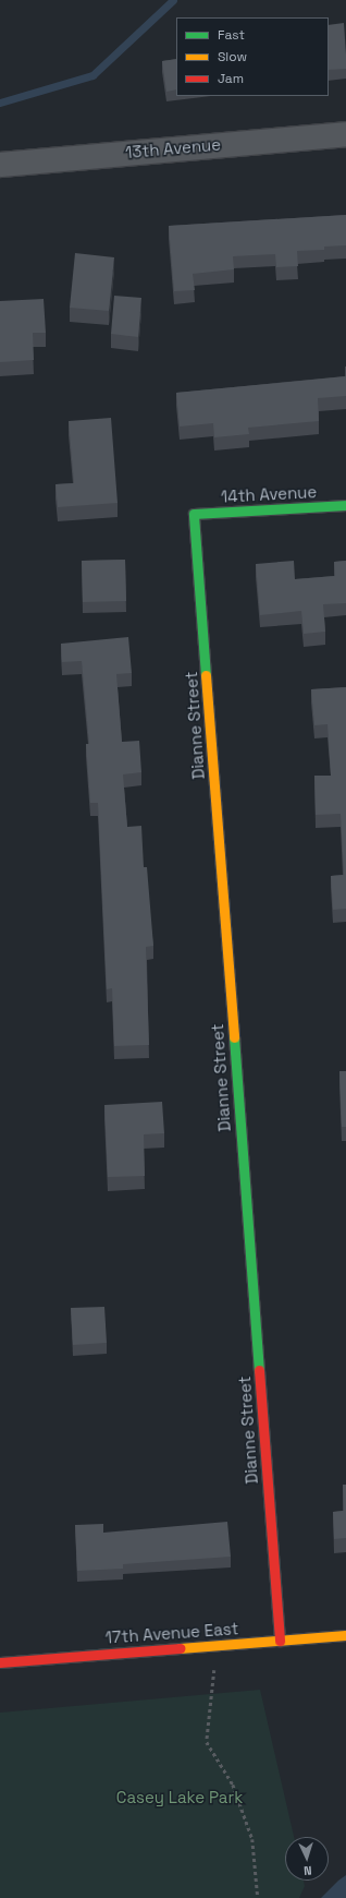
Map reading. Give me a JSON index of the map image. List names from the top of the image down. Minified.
{"streets":{"street":["13th Avenue","14th Avenue","Dianne Street","17th Avenue East"]},"crossings":[["14th Avenue","Dianne Street"],["Dianne Street","17th Avenue East"]],"parks":["Casey Lake Park"],"legend":["Fast","Slow","Jam"],"north":"bottom"}
